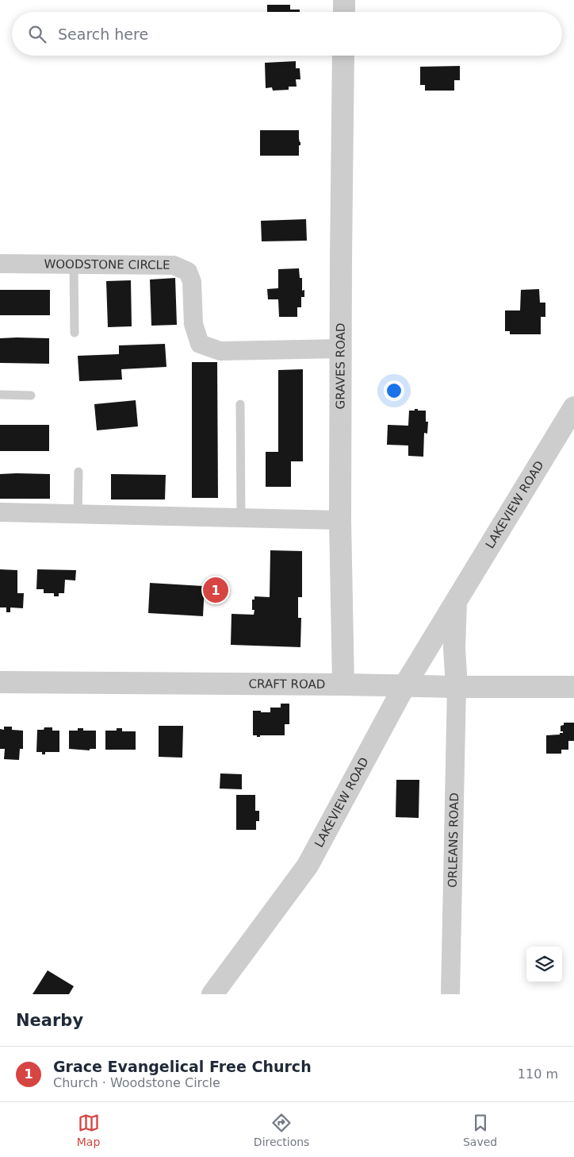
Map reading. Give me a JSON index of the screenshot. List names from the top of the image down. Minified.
{"streets":{"street":["WOODSTONE CIRCLE","GRAVES ROAD","LAKEVIEW ROAD","CRAFT ROAD","ORLEANS ROAD"]},"crossings":[["WOODSTONE CIRCLE","GRAVES ROAD"],["GRAVES ROAD","CRAFT ROAD"],["LAKEVIEW ROAD","CRAFT ROAD"],["LAKEVIEW ROAD","ORLEANS ROAD"],["CRAFT ROAD","ORLEANS ROAD"]],"page":{"search":"Search here","pins":"1","heading":"Nearby","list":[{"mark":"1","name":"Grace Evangelical Free Church","note":"Church · Woodstone Circle","value":"110 m"}],"nav":["Map","Directions","Saved"]}}
